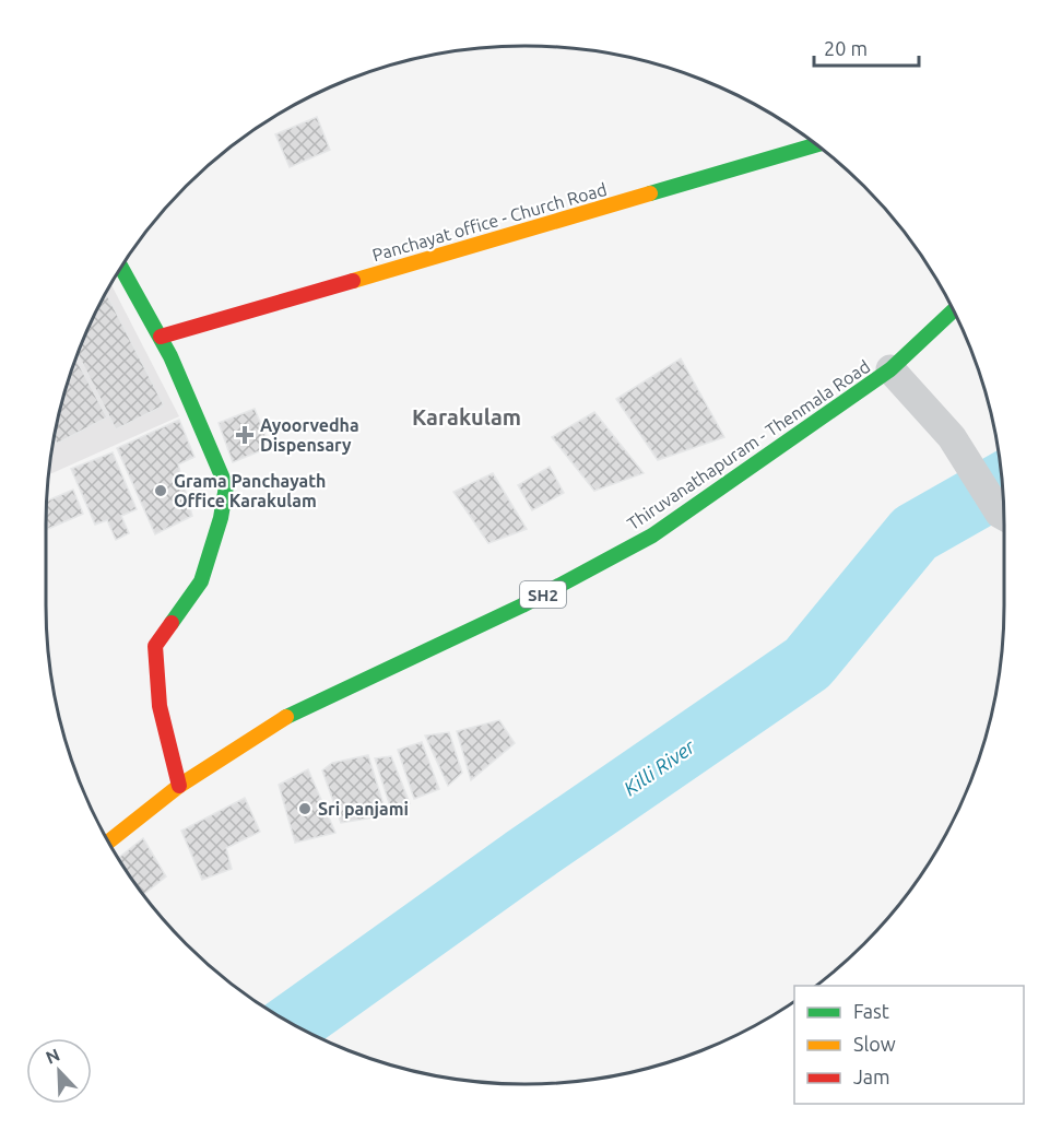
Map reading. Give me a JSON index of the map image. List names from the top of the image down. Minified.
{"streets":{"street":["Panchayat office - Church Road","Thiruvanathapuram - Thenmala Road","SH2"]},"districts":["Karakulam"],"water":["Killi River"],"places":{"health":["Ayoorvedha Dispensary"],"other":["Grama Panchayath Office Karakulam","Sri panjami"]},"legend":["Fast","Slow","Jam"],"scale_bar":"20 m","north":"top left"}
